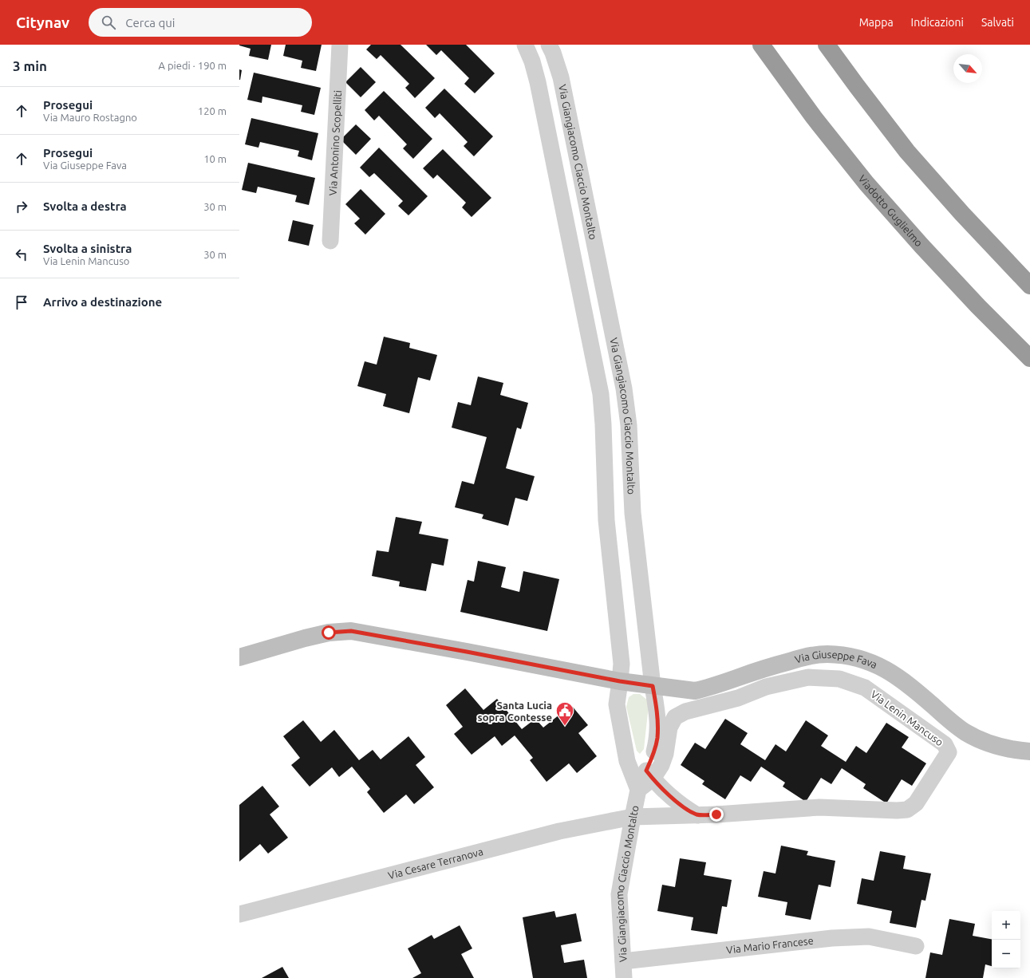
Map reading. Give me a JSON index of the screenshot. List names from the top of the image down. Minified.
{"streets":{"highway":["Viadotto Guglielmo"],"street":["Via Antonino Scopelliti","Via Giangiacomo Ciaccio Montalto","Via Giuseppe Fava","Via Lenin Mancuso","Via Cesare Terranova","Via Mario Francese"]},"crossings":[["Via Giangiacomo Ciaccio Montalto","Via Giuseppe Fava"],["Via Giangiacomo Ciaccio Montalto","Via Lenin Mancuso"],["Via Giangiacomo Ciaccio Montalto","Via Cesare Terranova"],["Via Giangiacomo Ciaccio Montalto","Via Mario Francese"],["Via Lenin Mancuso","Via Cesare Terranova"]],"places":{"public building":["Santa Lucia sopra Contesse"]},"north":"bottom right","page":{"header":"Citynav","search":"Cerca qui","nav":["Mappa","Indicazioni","Salvati"],"heading":["3 min","A piedi · 190 m"],"list":[["Prosegui","Via Mauro Rostagno","120 m"],["Prosegui","Via Giuseppe Fava","10 m"],["Svolta a destra","30 m"],["Svolta a sinistra","Via Lenin Mancuso","30 m"],"Arrivo a destinazione"],"map_buttons":["+","−"]}}
